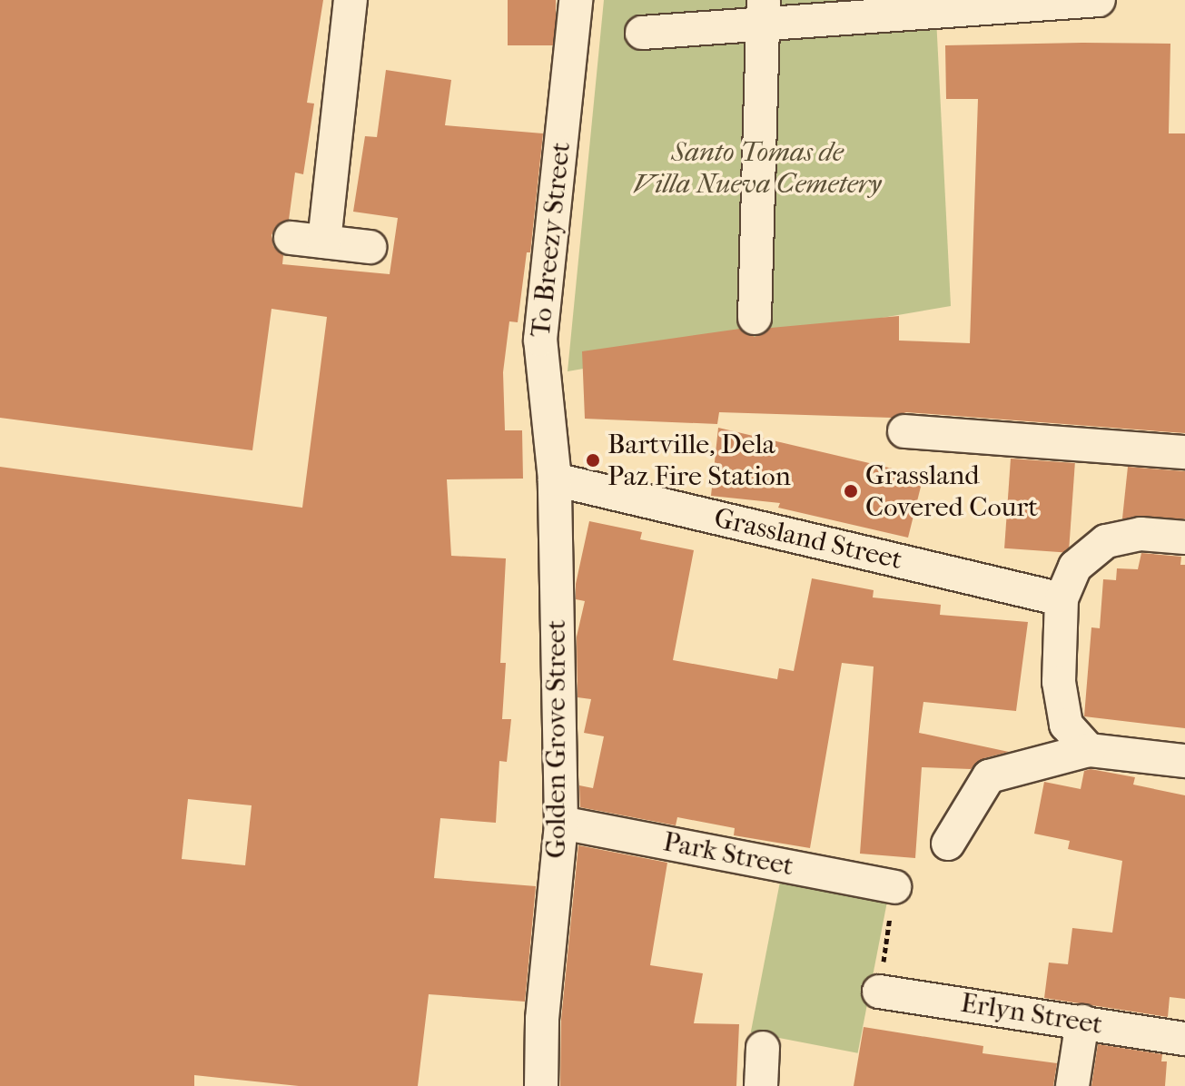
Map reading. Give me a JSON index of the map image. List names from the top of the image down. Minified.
{"streets":{"street":["To Breezy Street","Grassland Street","Golden Grove Street","Park Street","Erlyn Street"]},"crossings":[["To Breezy Street","Grassland Street"],["To Breezy Street","Golden Grove Street"],["Grassland Street","Golden Grove Street"],["Golden Grove Street","Park Street"]],"parks":["Santo Tomas de Villa Nueva Cemetery"],"places":["Bartville, Dela Paz Fire Station","Grassland Covered Court"]}
